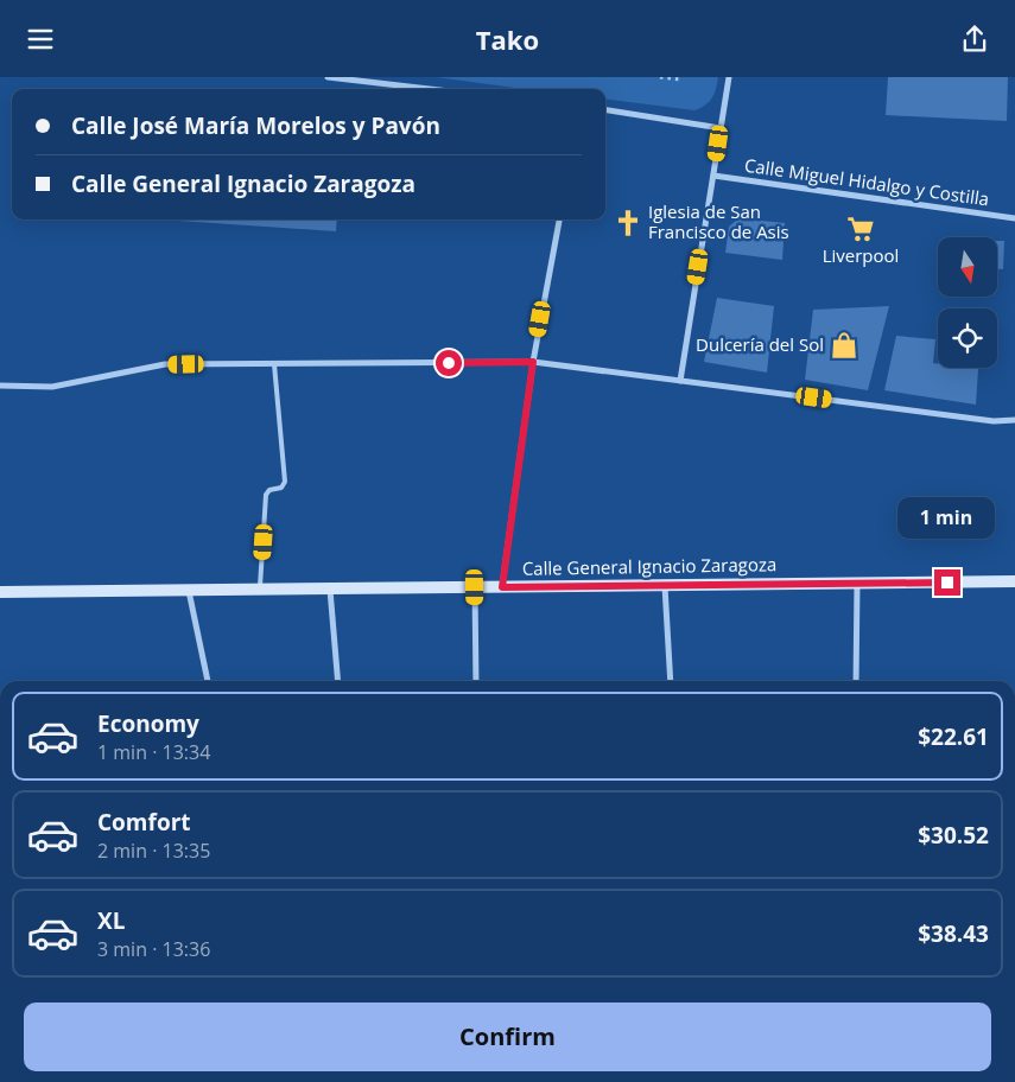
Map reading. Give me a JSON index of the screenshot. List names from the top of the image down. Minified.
{"streets":{"street":["Calle Miguel Hidalgo y Costilla","Calle General Ignacio Zaragoza"]},"places":{"church":["Iglesia de San Francisco de Asis"],"supermarket":["Liverpool"],"shop":["Dulcería del Sol"]},"north":"bottom","page":{"header":"Tako","banner":["Calle José María Morelos y Pavón","Calle General Ignacio Zaragoza"],"bubble":"1 min","list":[{"name":"Economy","note":"1 min · 13:34","value":"$22.61"},{"name":"Comfort","note":"2 min · 13:35","value":"$30.52"},{"name":"XL","note":"3 min · 13:36","value":"$38.43"}],"buttons":"Confirm"}}
